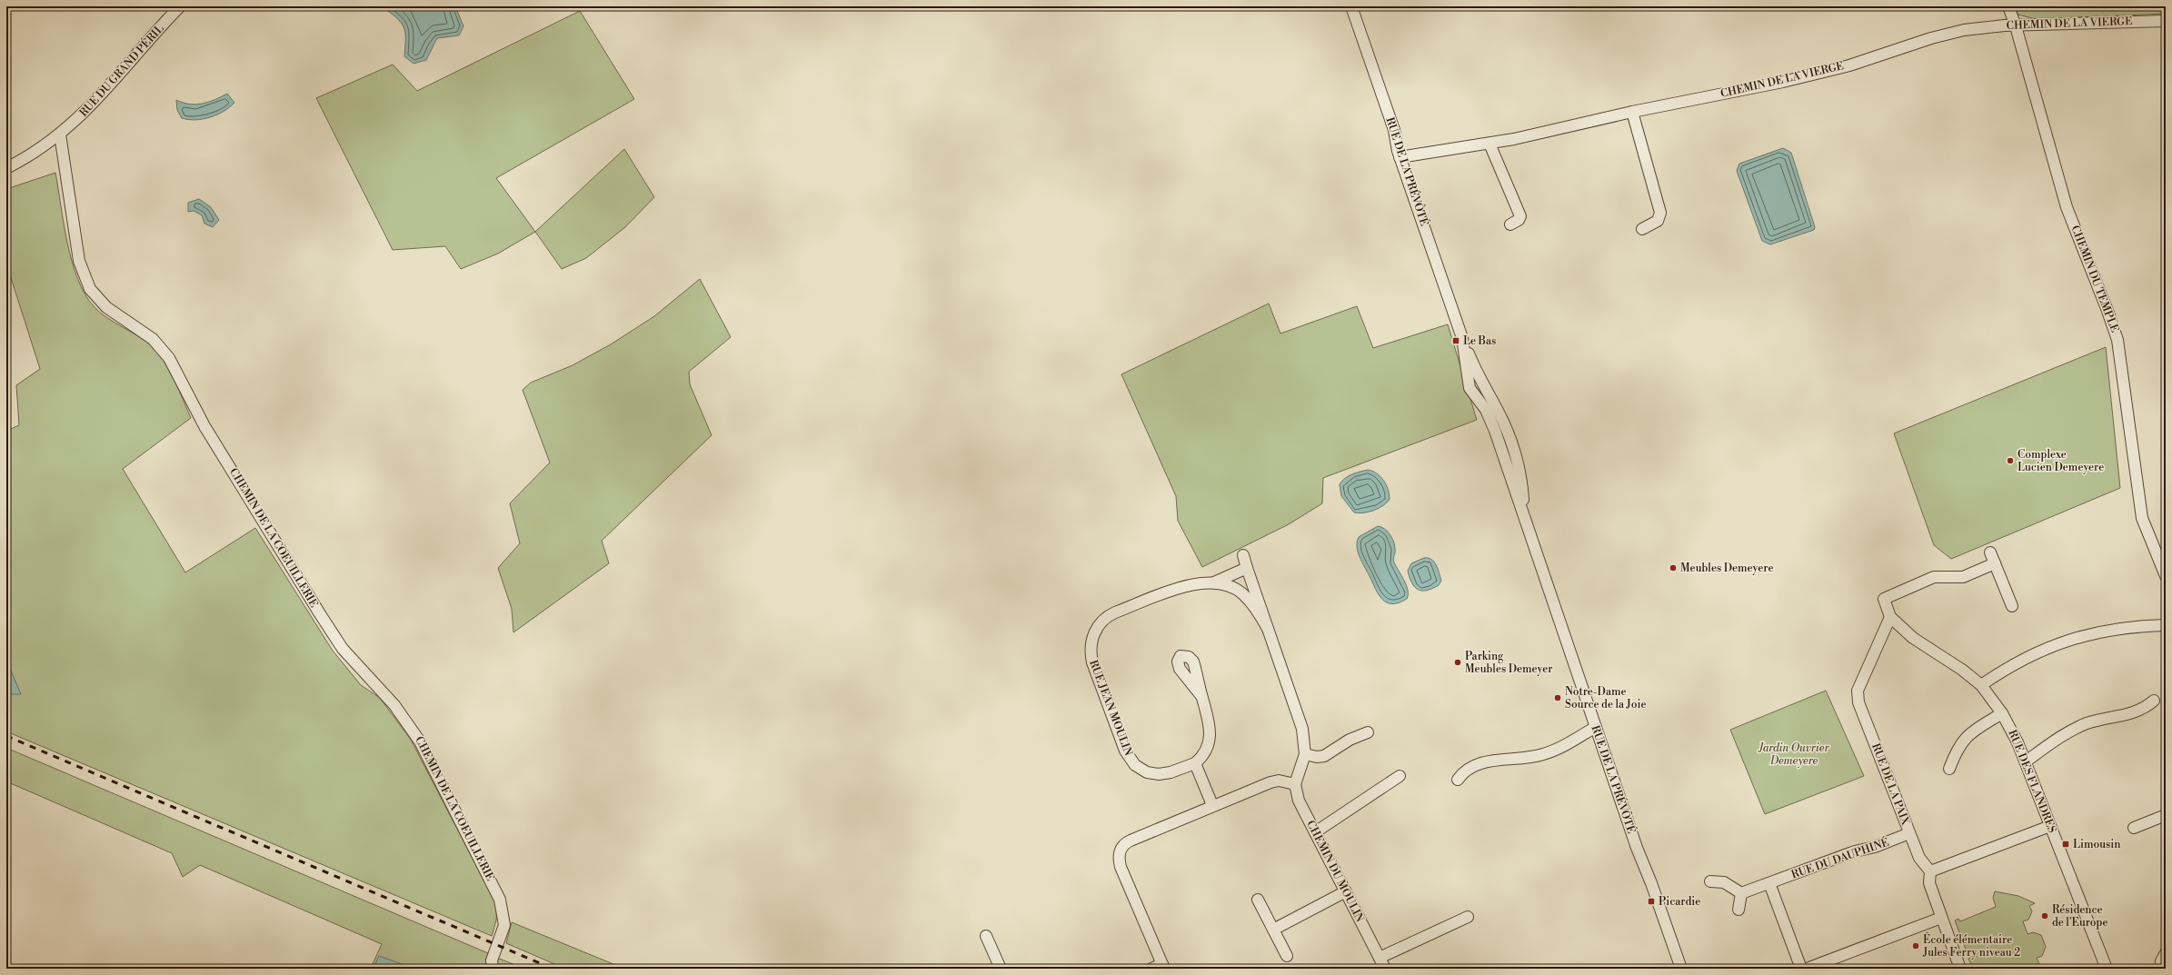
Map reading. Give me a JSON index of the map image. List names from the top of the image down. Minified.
{"streets":{"street":["CHEMIN DE LA VIERGE","RUE DU GRAND PÉRIL","RUE DE LA PRÉVÔTÉ","CHEMIN DU TEMPLE","CHEMIN DE LA COEUILLERIE","RUE JEAN MOULIN","RUE DES FLANDRES","RUE DE LA PAIX","RUE DU DAUPHINÉ","CHEMIN DU MOULIN"]},"crossings":[["CHEMIN DE LA VIERGE","RUE DE LA PRÉVÔTÉ"],["CHEMIN DE LA VIERGE","CHEMIN DU TEMPLE"],["RUE DU GRAND PÉRIL","CHEMIN DE LA COEUILLERIE"],["RUE DES FLANDRES","RUE DE LA PAIX"],["RUE DE LA PAIX","RUE DU DAUPHINÉ"]],"parks":["Jardin Ouvrier Demeyere"],"places":{"transit":["Le Bas","Limousin","Picardie"],"other":["Complexe Lucien Demeyere","Meubles Demeyere","Parking Meubles Demeyer","Notre-Dame Source de la Joie","Résidence de l'Europe","École élémentaire Jules Ferry niveau 2"]}}
